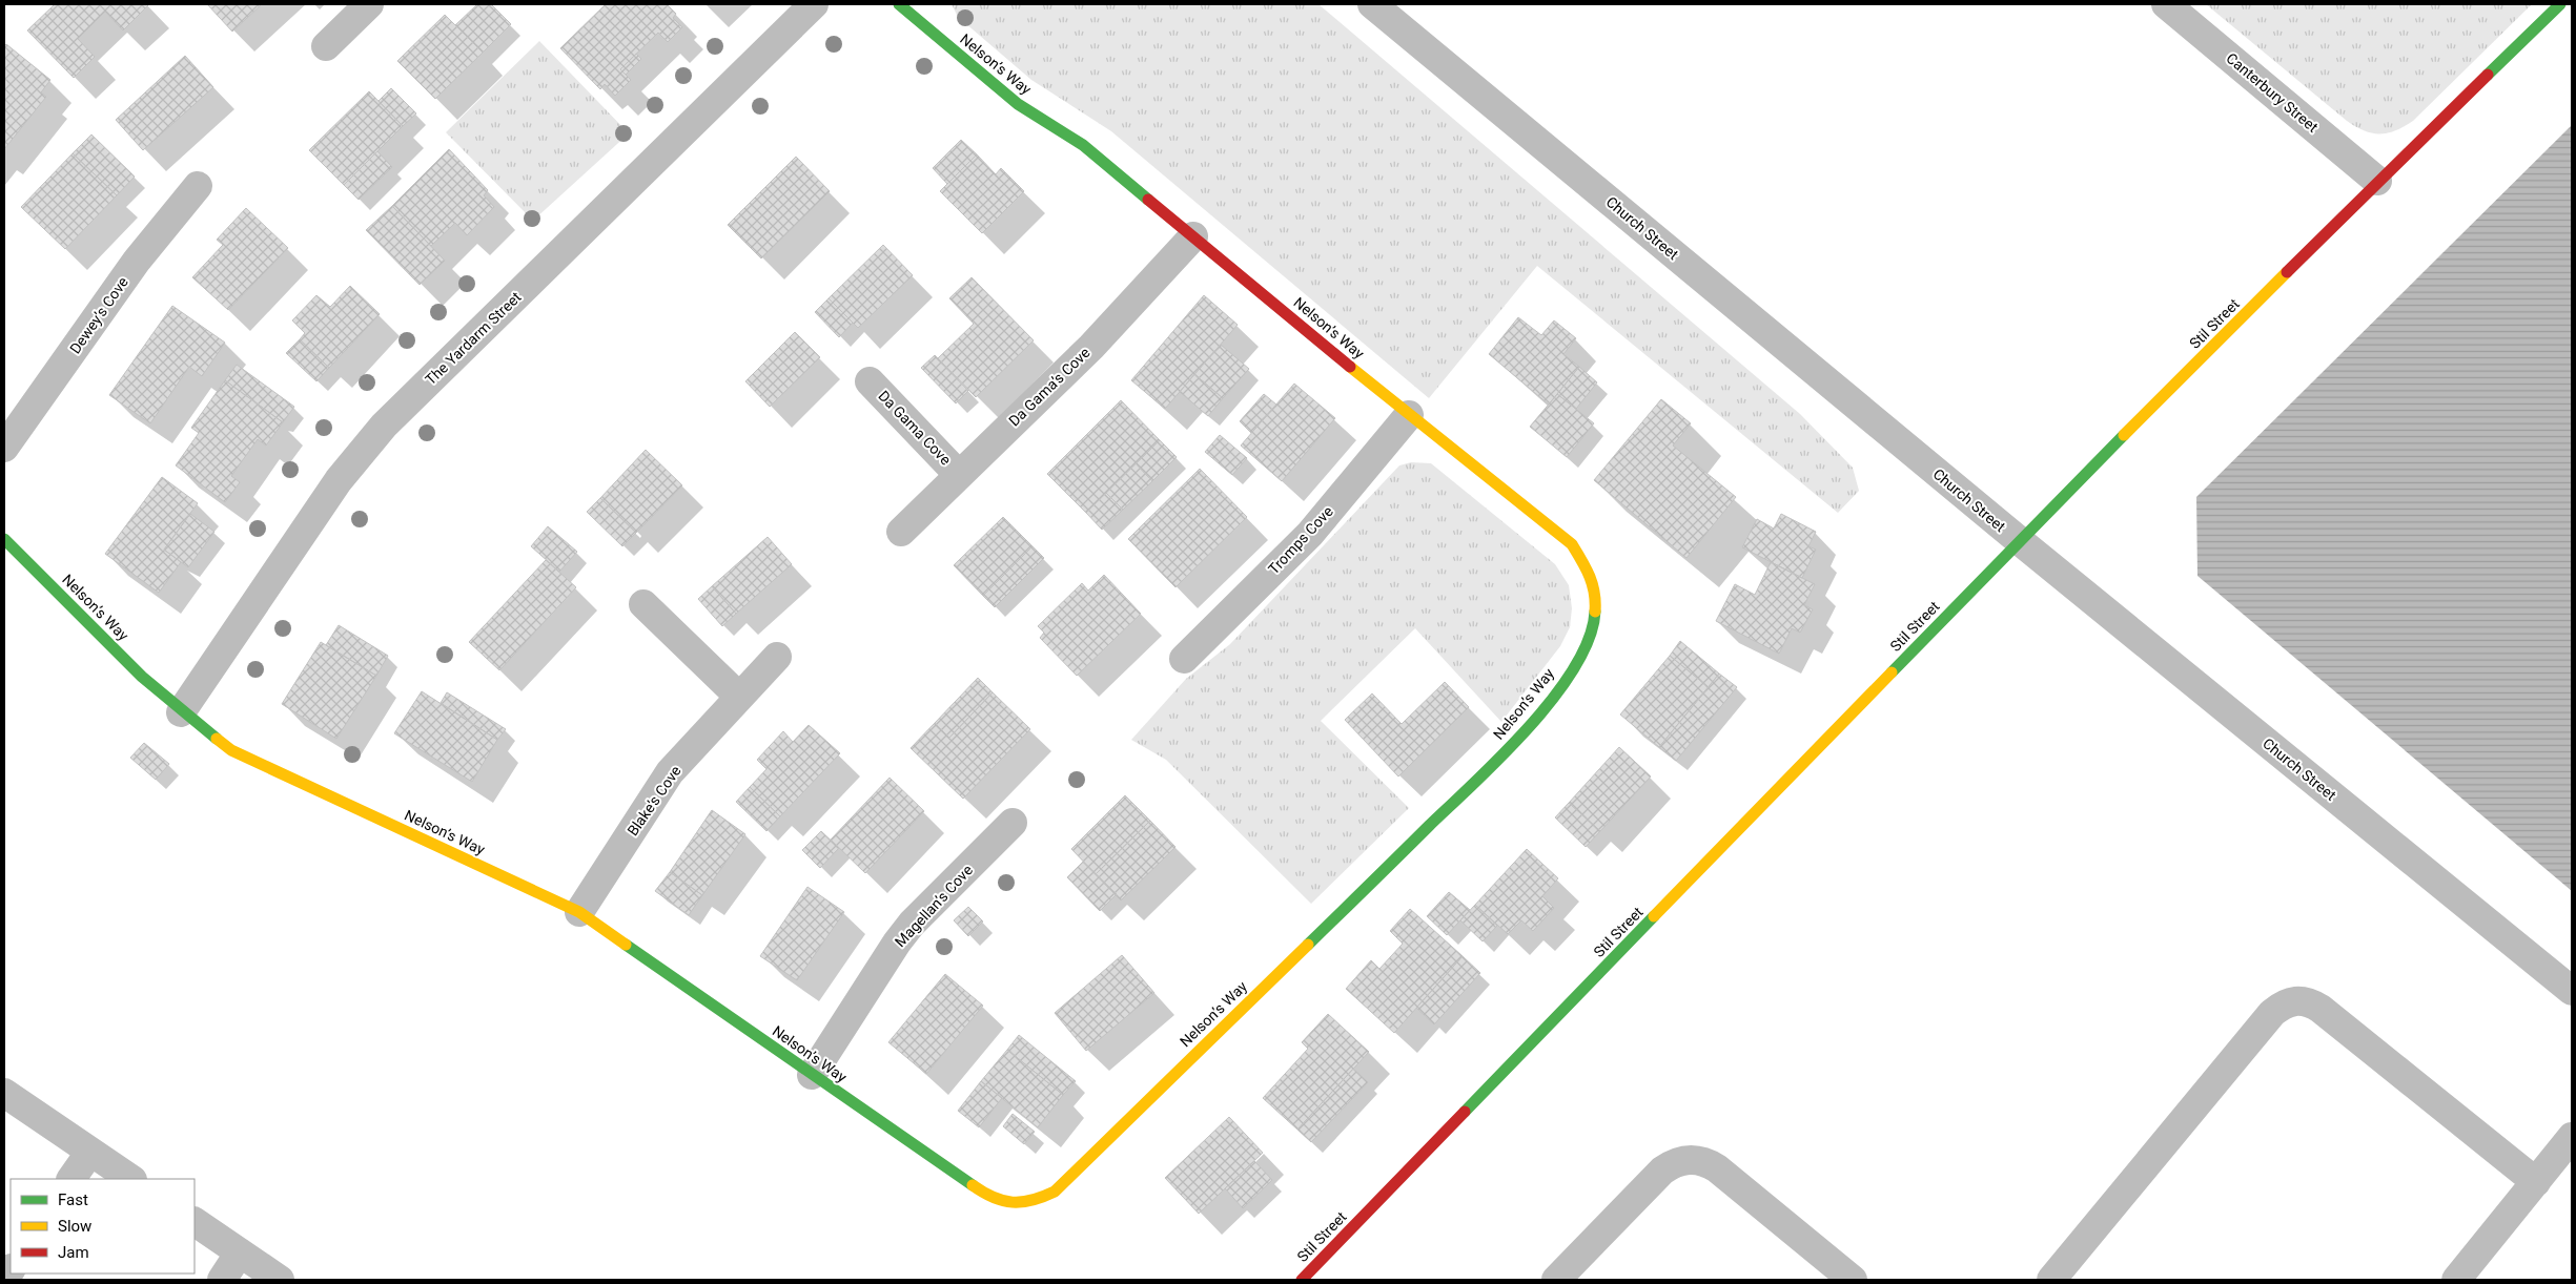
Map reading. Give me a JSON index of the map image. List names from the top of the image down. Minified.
{"streets":{"street":["Nelson’s Way","Canterbury Street","Church Street","Dewey’s Cove","Stil Street","The Yardarm Street","Da Gama’s Cove","Da Gama Cove","Tromps Cove","Blake’s Cove","Magellan’s Cove"]},"crossings":[["Nelson’s Way","The Yardarm Street"],["Nelson’s Way","Da Gama’s Cove"],["Nelson’s Way","Tromps Cove"],["Nelson’s Way","Blake’s Cove"],["Nelson’s Way","Magellan’s Cove"],["Canterbury Street","Stil Street"],["Church Street","Stil Street"],["Da Gama’s Cove","Da Gama Cove"]],"legend":["Fast","Slow","Jam"]}
